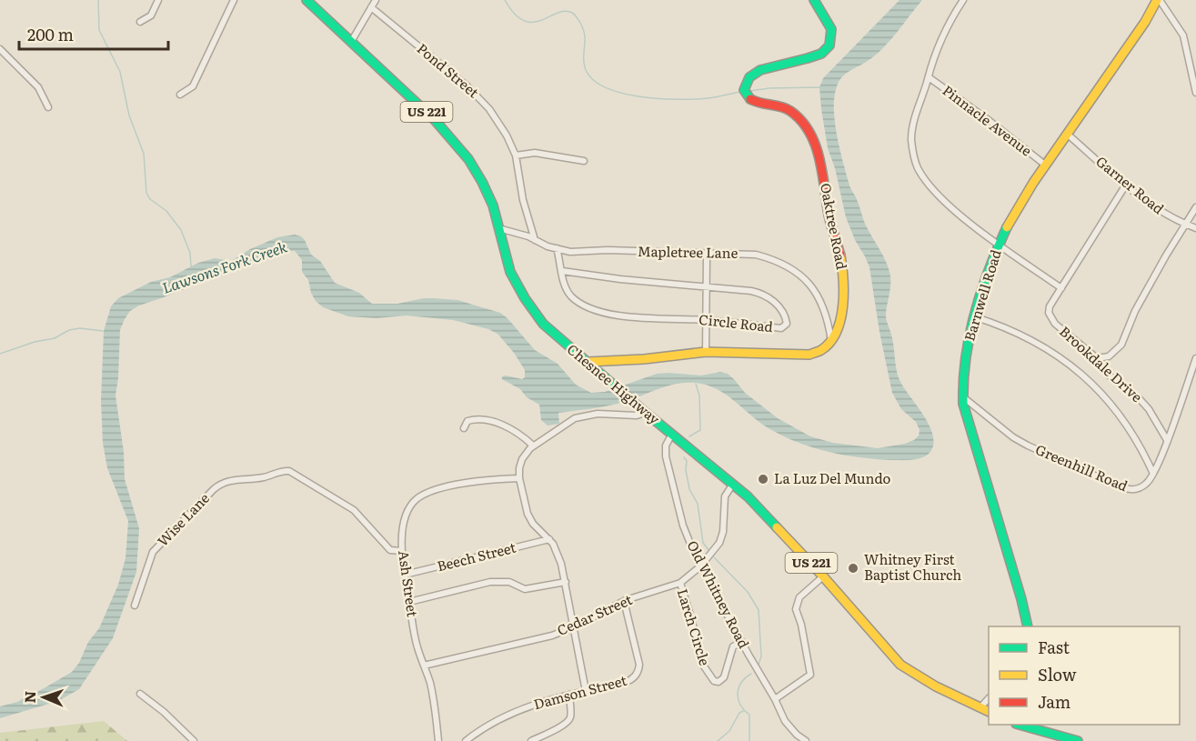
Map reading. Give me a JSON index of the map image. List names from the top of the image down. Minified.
{"streets":{"street":["Pond Street","US 221","Pinnacle Avenue","Garner Road","Oaktree Road","Mapletree Lane","Barnwell Road","Circle Road","Brookdale Drive","Chesnee Highway","Greenhill Road","Wise Lane","Beech Street","Ash Street","Old Whitney Road","Cedar Street","Larch Circle","Damson Street"]},"crossings":[["Pond Street","Mapletree Lane"],["Pinnacle Avenue","Barnwell Road"],["Garner Road","Barnwell Road"],["Oaktree Road","Mapletree Lane"],["Mapletree Lane","Circle Road"],["Mapletree Lane","Chesnee Highway"],["Barnwell Road","Greenhill Road"],["Chesnee Highway","Old Whitney Road"],["Chesnee Highway","Cedar Street"],["Wise Lane","Ash Street"],["Beech Street","Ash Street"],["Ash Street","Cedar Street"],["Old Whitney Road","Cedar Street"],["Old Whitney Road","Larch Circle"],["Cedar Street","Larch Circle"],["Cedar Street","Damson Street"]],"water":["Lawsons Fork Creek"],"places":["La Luz Del Mundo","Whitney First Baptist Church"],"legend":["Fast","Slow","Jam"],"scale_bar":"200 m","north":"left"}
